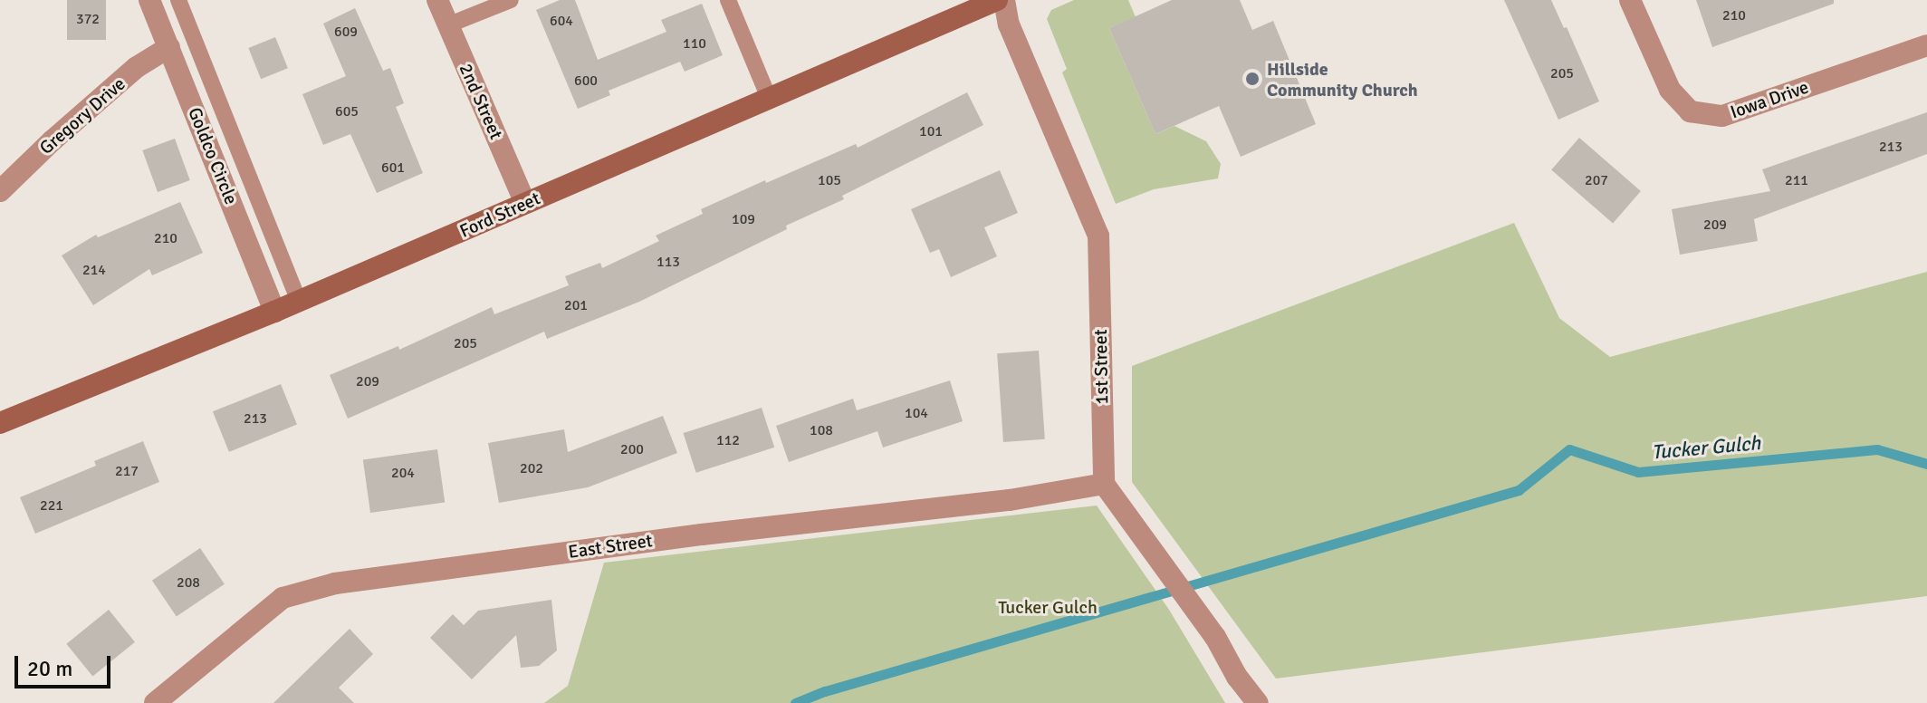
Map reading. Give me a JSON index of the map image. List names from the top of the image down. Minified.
{"streets":{"street":["Iowa Drive","2nd Street","Gregory Drive","Goldco Circle","Ford Street","1st Street","East Street"]},"crossings":[["2nd Street","Ford Street"],["Gregory Drive","Goldco Circle"],["Goldco Circle","Ford Street"],["1st Street","East Street"]],"water":["Tucker Gulch"],"parks":["Tucker Gulch"],"places":["Hillside Community Church"],"house_numbers":["210","372","604","609","110","205","600","605","101","213","601","105","207","211","109","209","210","113","214","201","205","209","104","213","108","112","200","202","217","204","221","208"],"scale_bar":"20 m"}
